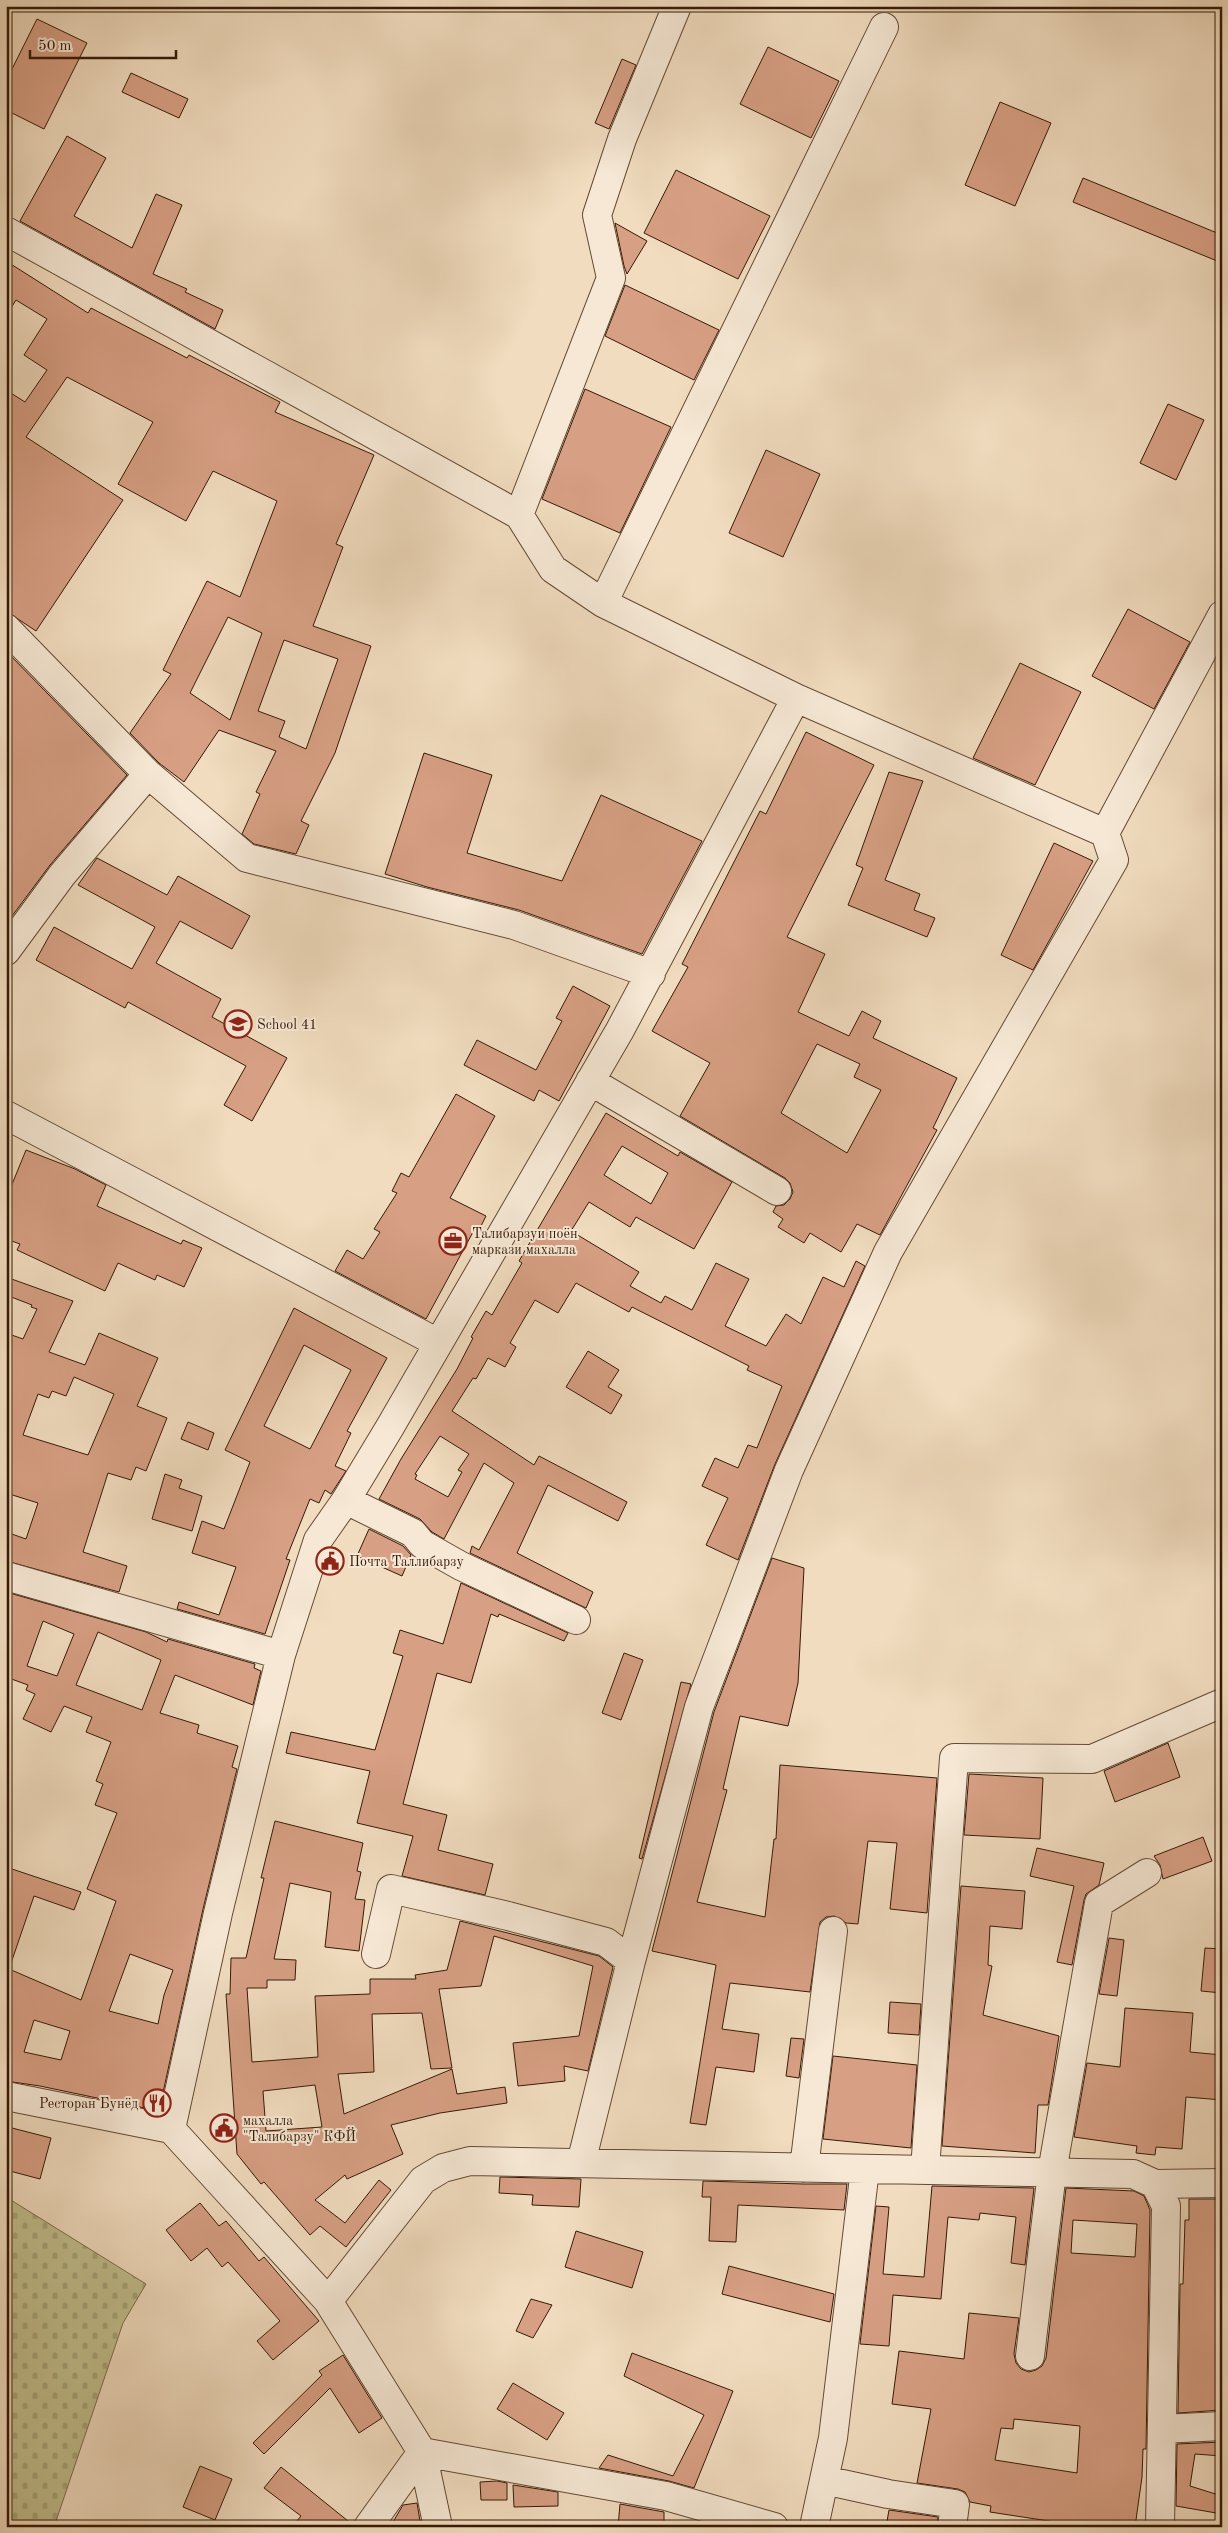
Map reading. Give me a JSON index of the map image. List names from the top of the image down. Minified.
{"places":{"school or university":["School 41"],"office":["Талибарзуи поён маркази махалла"],"public building":["Почта Таллибарзу","махалла \"Талибарзу\" КФЙ"],"restaurant":["Ресторан Бунёд"]},"scale_bar":"50 m"}
